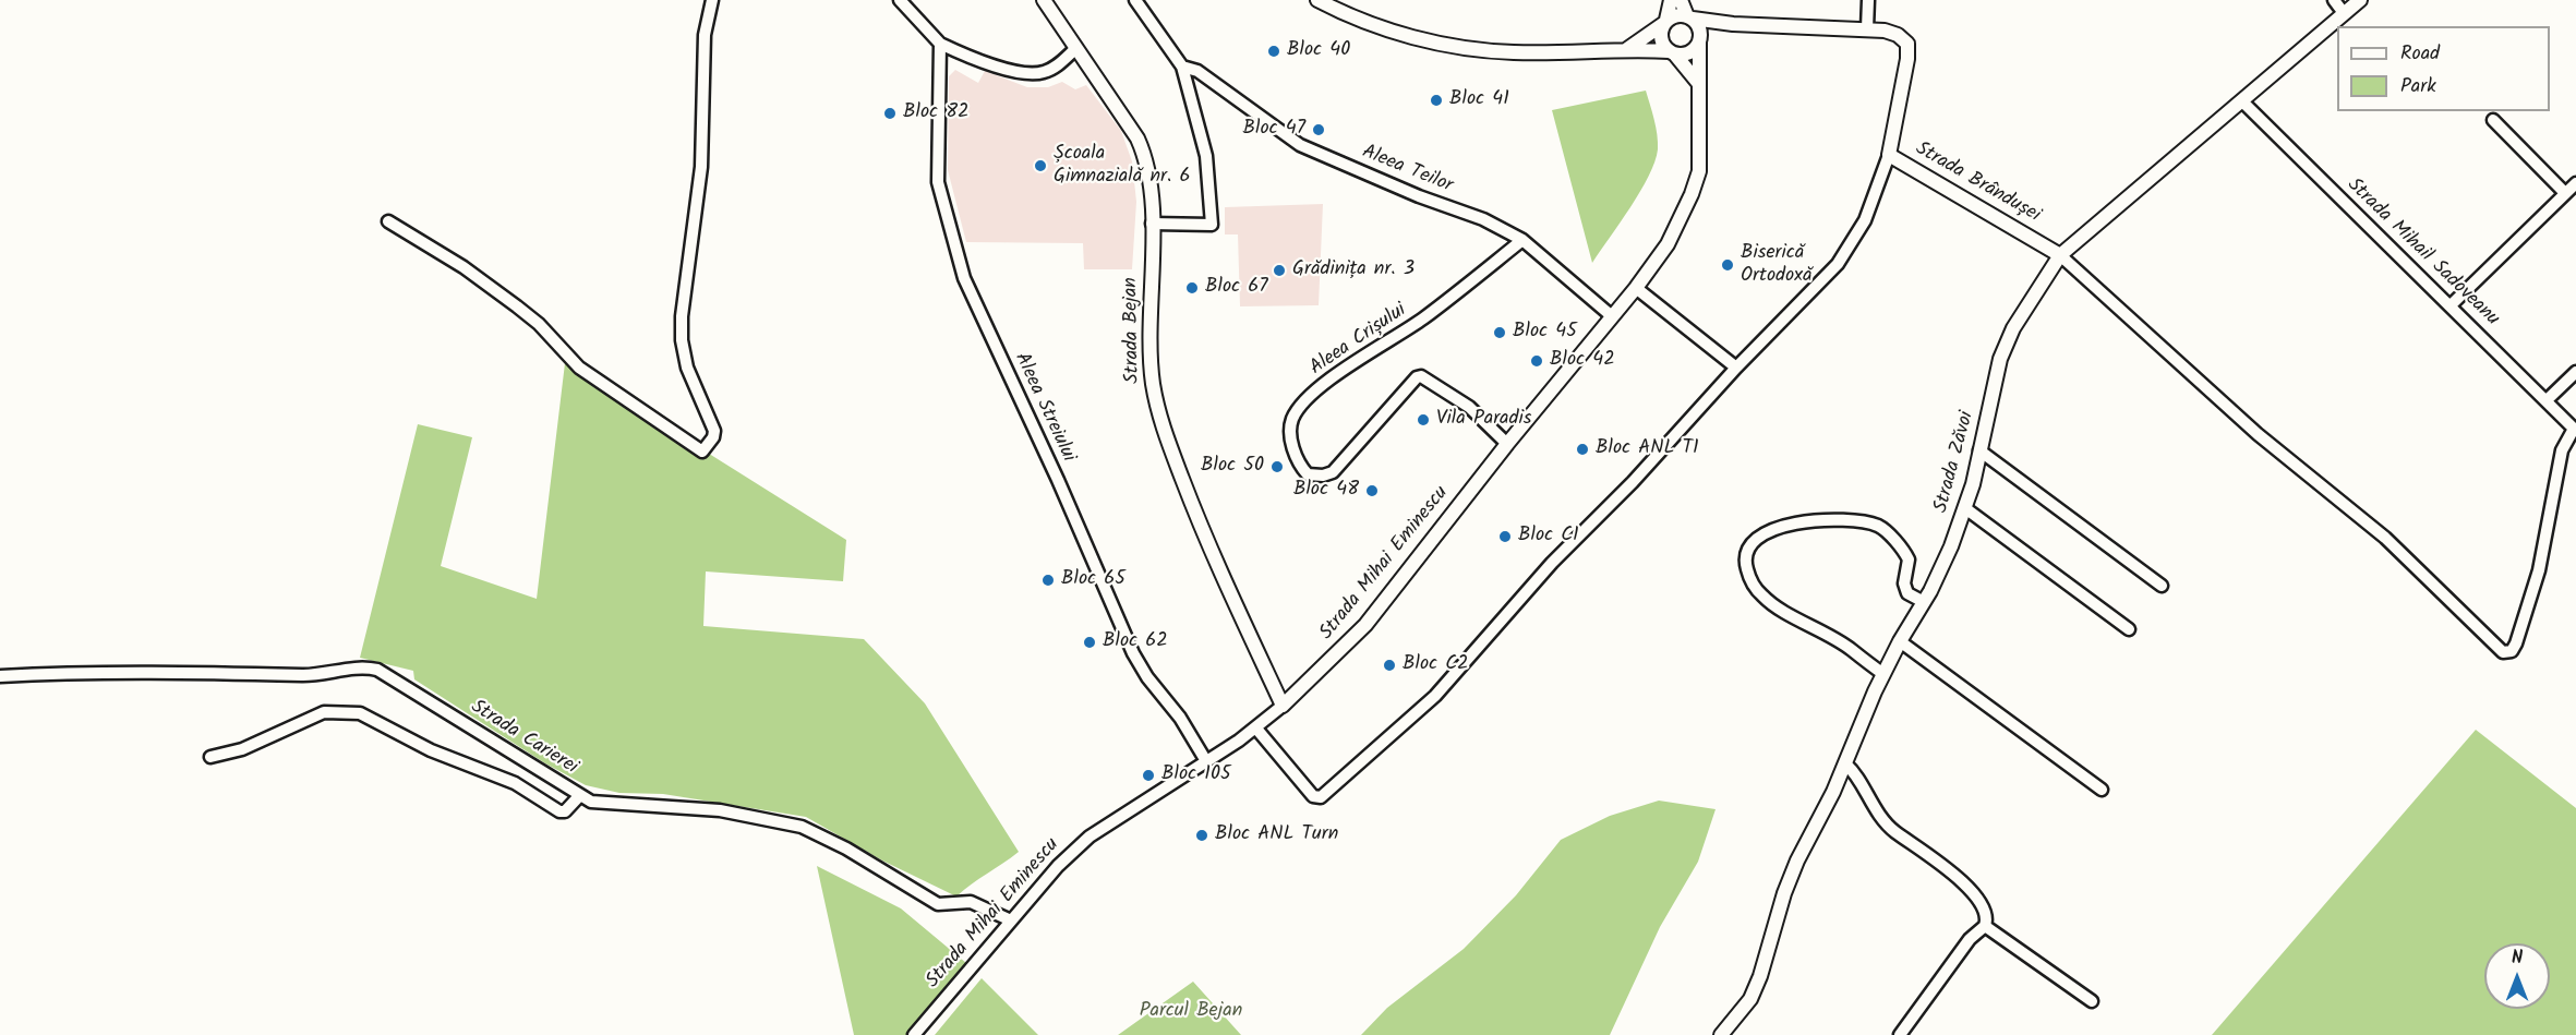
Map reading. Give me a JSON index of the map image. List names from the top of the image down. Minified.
{"streets":{"street":["Aleea Teilor","Strada Brândușei","Strada Mihail Sadoveanu","Strada Bejan","Aleea Crișului","Aleea Streiului","Strada Zăvoi","Strada Mihai Eminescu","Strada Carierei"]},"crossings":[["Aleea Teilor","Strada Bejan"],["Aleea Teilor","Aleea Crișului"],["Aleea Teilor","Strada Mihai Eminescu"],["Strada Brândușei","Strada Zăvoi"],["Strada Brândușei","Strada Mihai Eminescu"],["Strada Mihail Sadoveanu","Strada Zăvoi"],["Strada Bejan","Strada Mihai Eminescu"],["Aleea Crișului","Strada Mihai Eminescu"],["Aleea Streiului","Strada Mihai Eminescu"],["Strada Mihai Eminescu","Strada Carierei"]],"parks":["Parcul Bejan"],"places":["Bloc 40","Bloc 41","Bloc 82","Bloc 47","Școala Gimnazială nr. 6","Biserică Ortodoxă","Grădinița nr. 3","Bloc 67","Bloc 45","Bloc 42","Vila Paradis","Bloc ANL T1","Bloc 50","Bloc 48","Bloc C1","Bloc 65","Bloc 62","Bloc C2","Bloc 105","Bloc ANL Turn"],"legend":["Road","Park"],"north":"top"}
